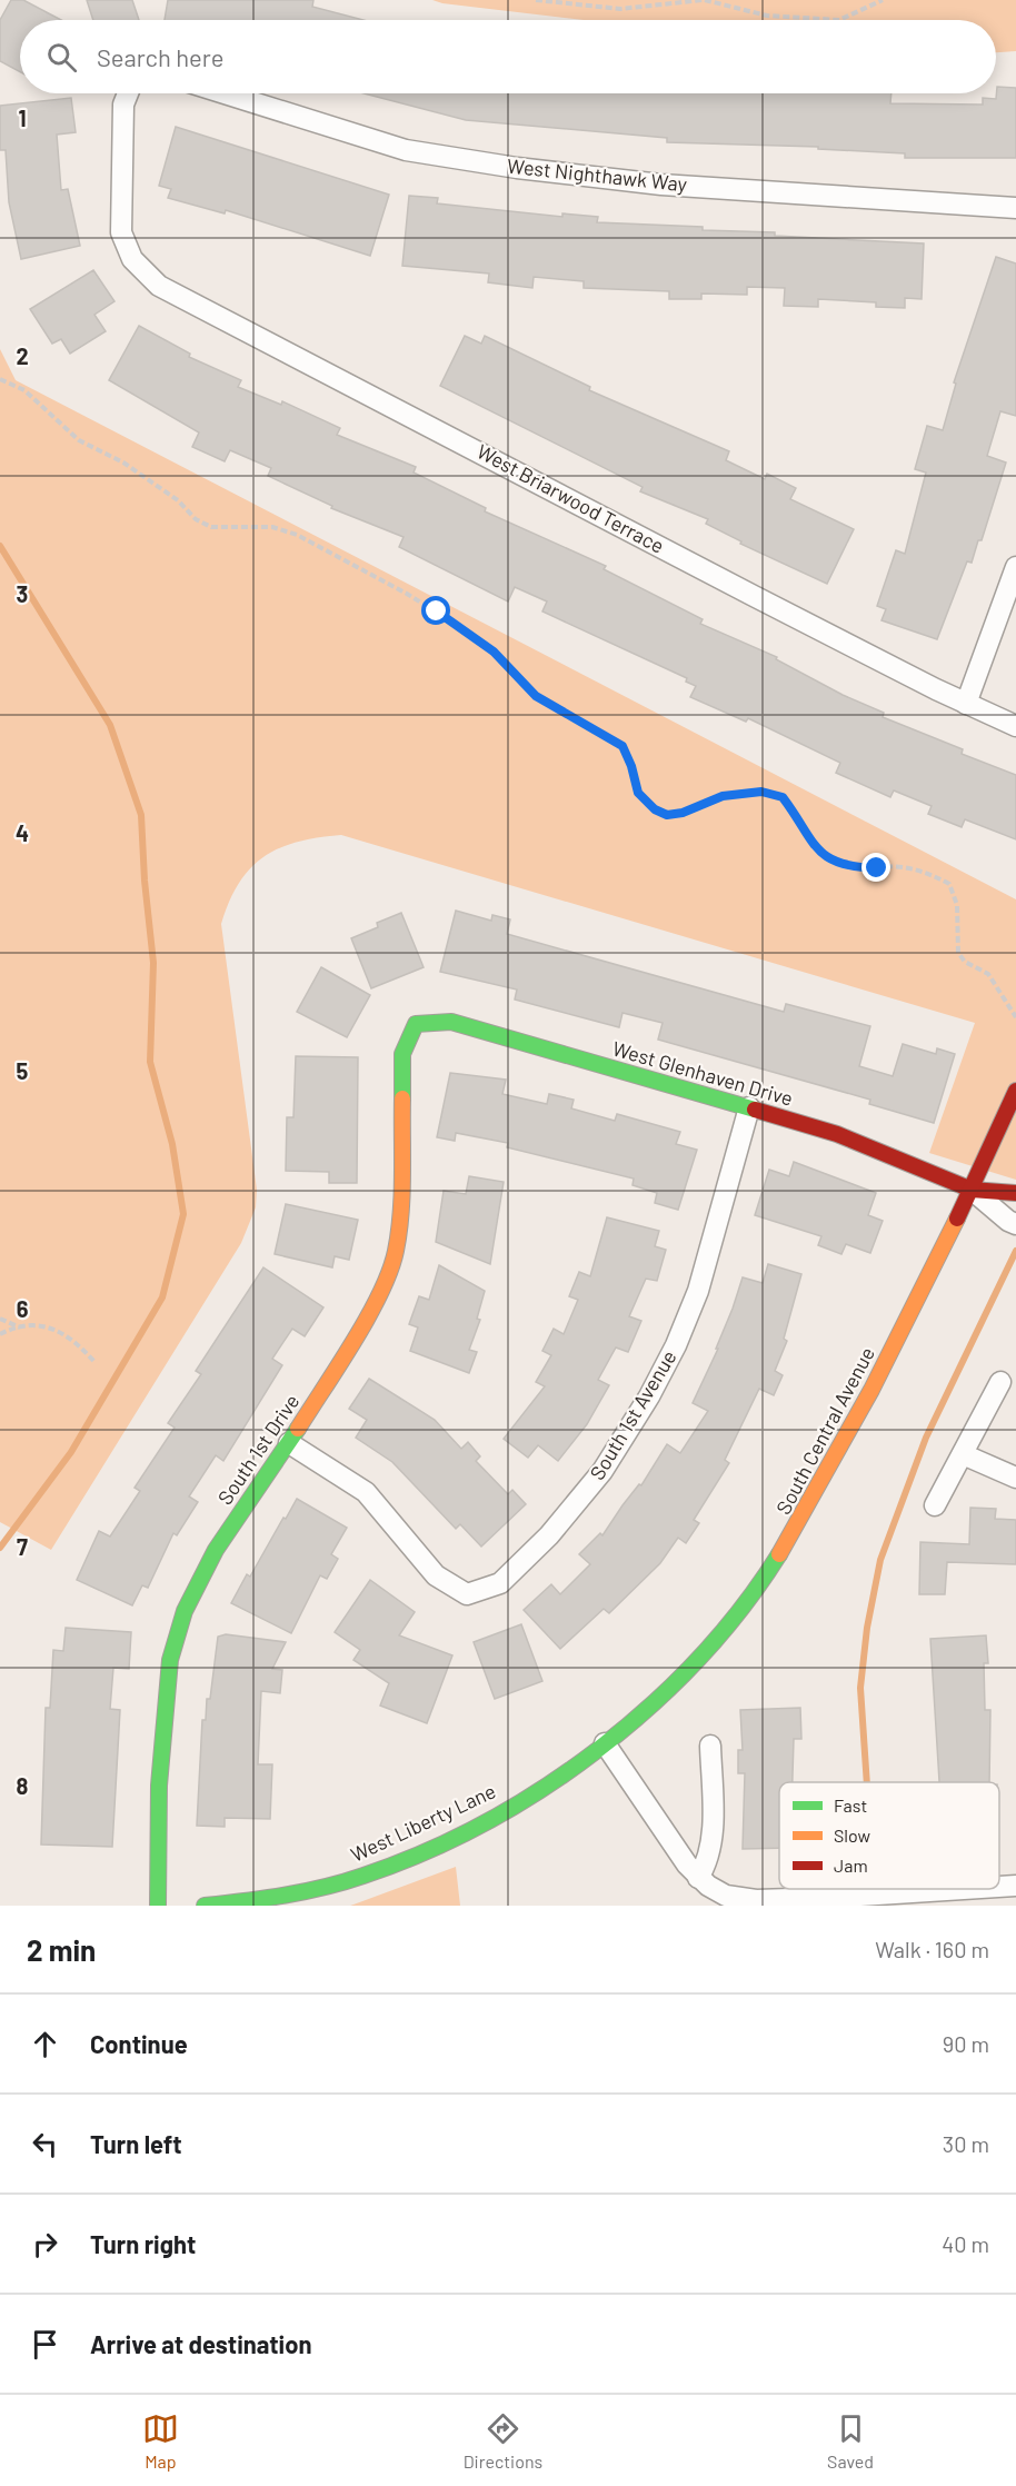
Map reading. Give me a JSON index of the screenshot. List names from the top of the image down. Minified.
{"streets":{"street":["West Nighthawk Way","West Briarwood Terrace","West Glenhaven Drive","South 1st Avenue","South Central Avenue","South 1st Drive","West Liberty Lane"]},"crossings":[["West Glenhaven Drive","South 1st Avenue"],["West Glenhaven Drive","South Central Avenue"],["West Glenhaven Drive","South 1st Drive"],["South 1st Avenue","South 1st Drive"],["South Central Avenue","West Liberty Lane"]],"legend":["Fast","Slow","Jam"],"page":{"search":"Search here","heading":["2 min","Walk · 160 m"],"list":[["Continue","90 m"],["Turn left","30 m"],["Turn right","40 m"],"Arrive at destination"],"nav":["Map","Directions","Saved"]},"grid":{"rows":["1","2","3","4","5","6","7","8"]}}
